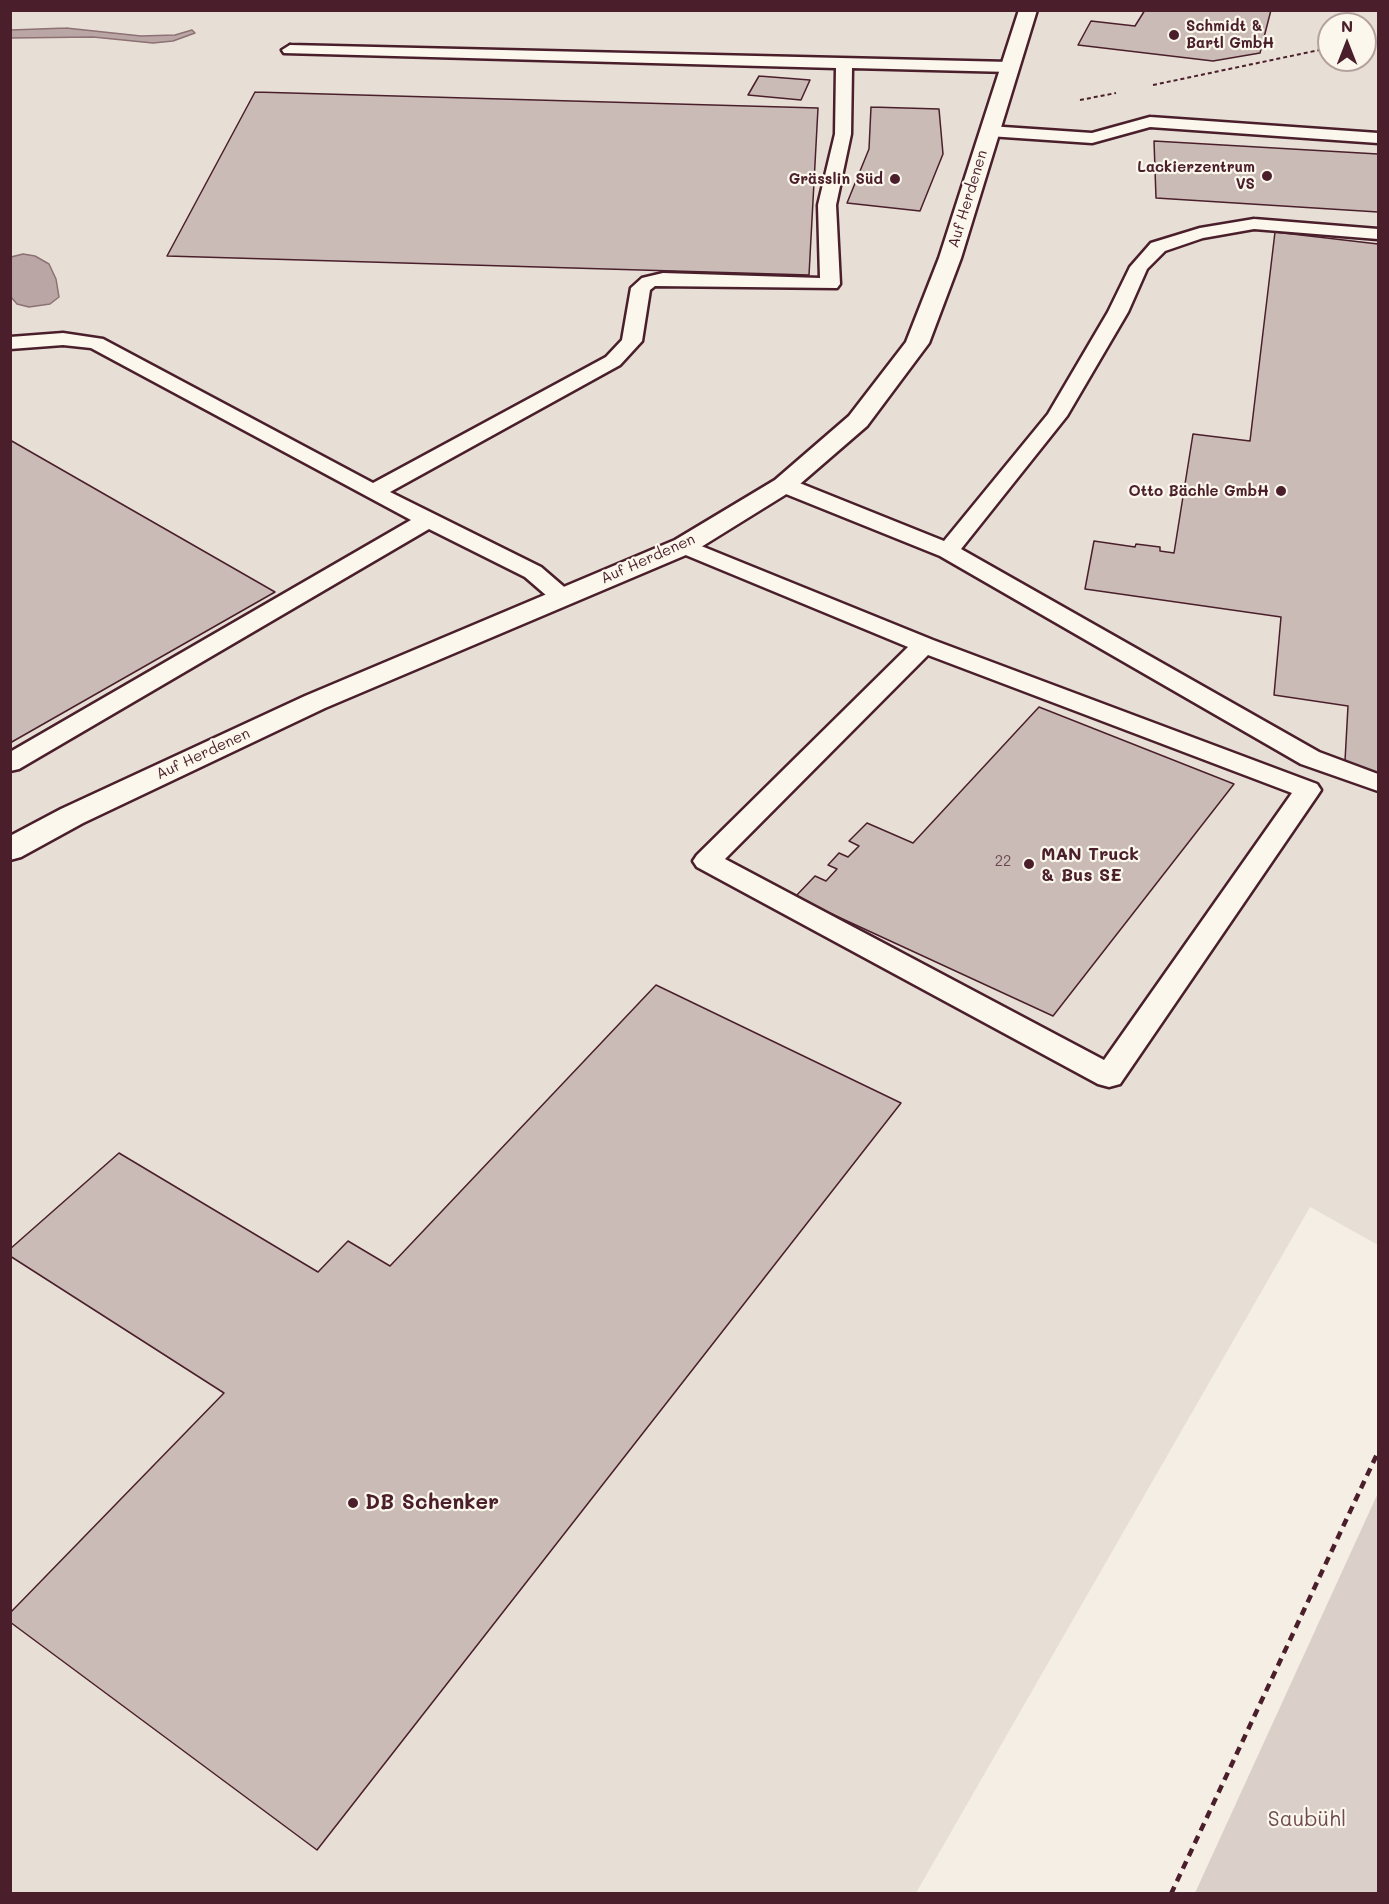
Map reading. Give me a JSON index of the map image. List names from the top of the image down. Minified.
{"streets":{"street":["Auf Herdenen"]},"parks":["Saubühl"],"places":["Schmidt & Bartl GmbH","Lackierzentrum VS","Grässlin Süd","Otto Bächle GmbH","MAN Truck & Bus SE","DB Schenker"],"house_numbers":["22"],"north":"top"}
